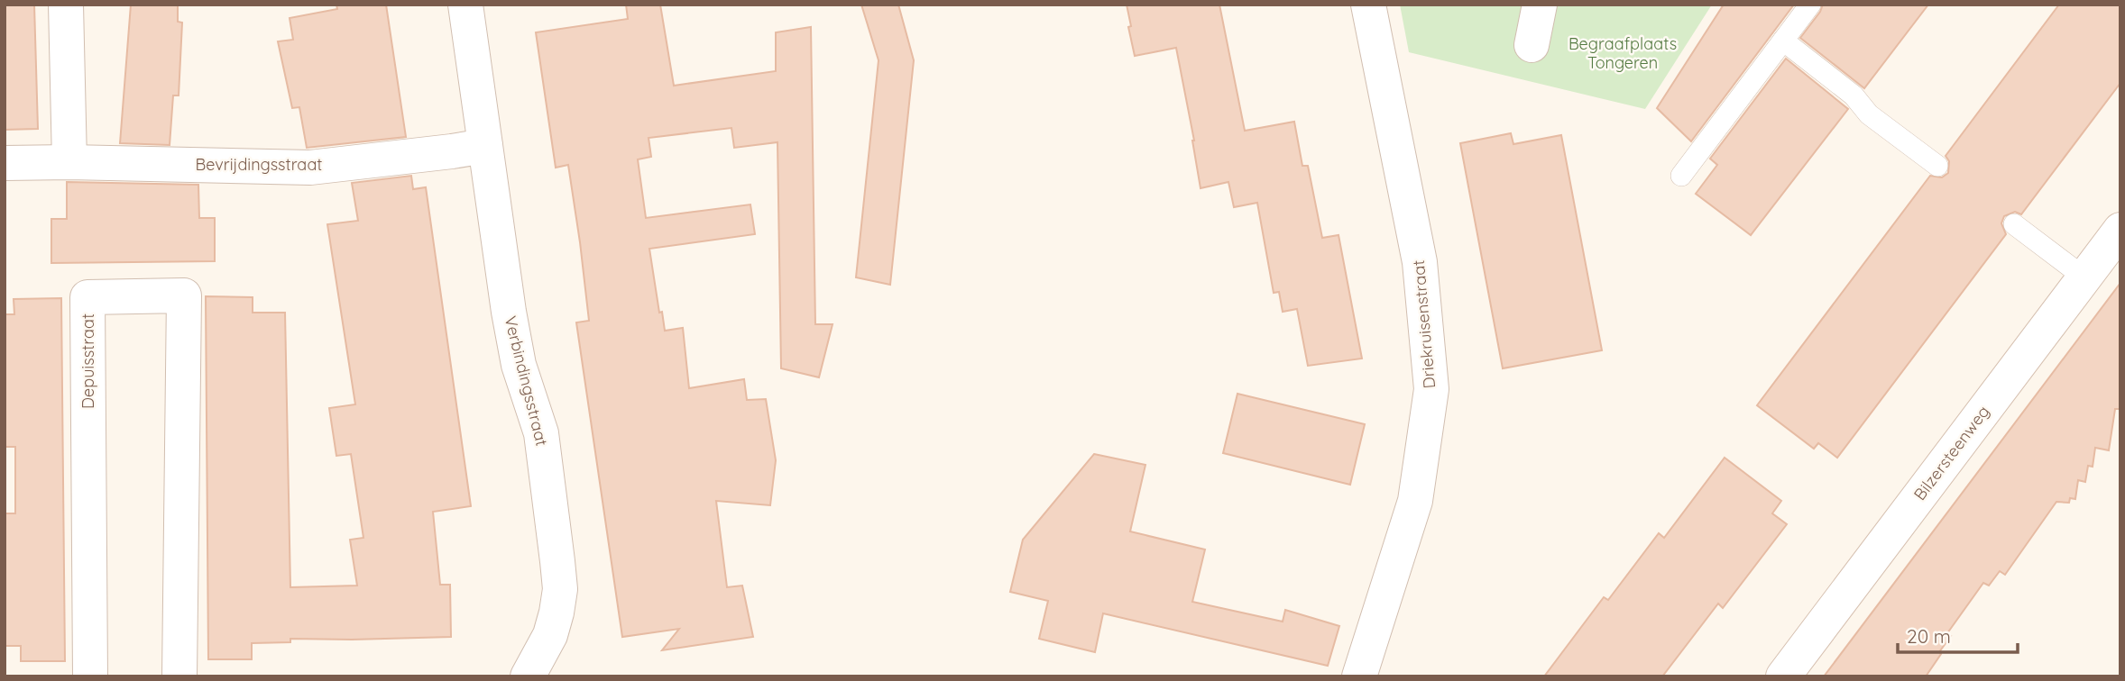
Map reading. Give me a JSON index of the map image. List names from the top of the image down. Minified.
{"streets":{"street":["Bevrijdingsstraat","Driekruisenstraat","Depuisstraat","Verbindingsstraat","Bilzersteenweg"]},"crossings":[["Bevrijdingsstraat","Verbindingsstraat"]],"parks":["Begraafplaats Tongeren"],"scale_bar":"20 m"}
